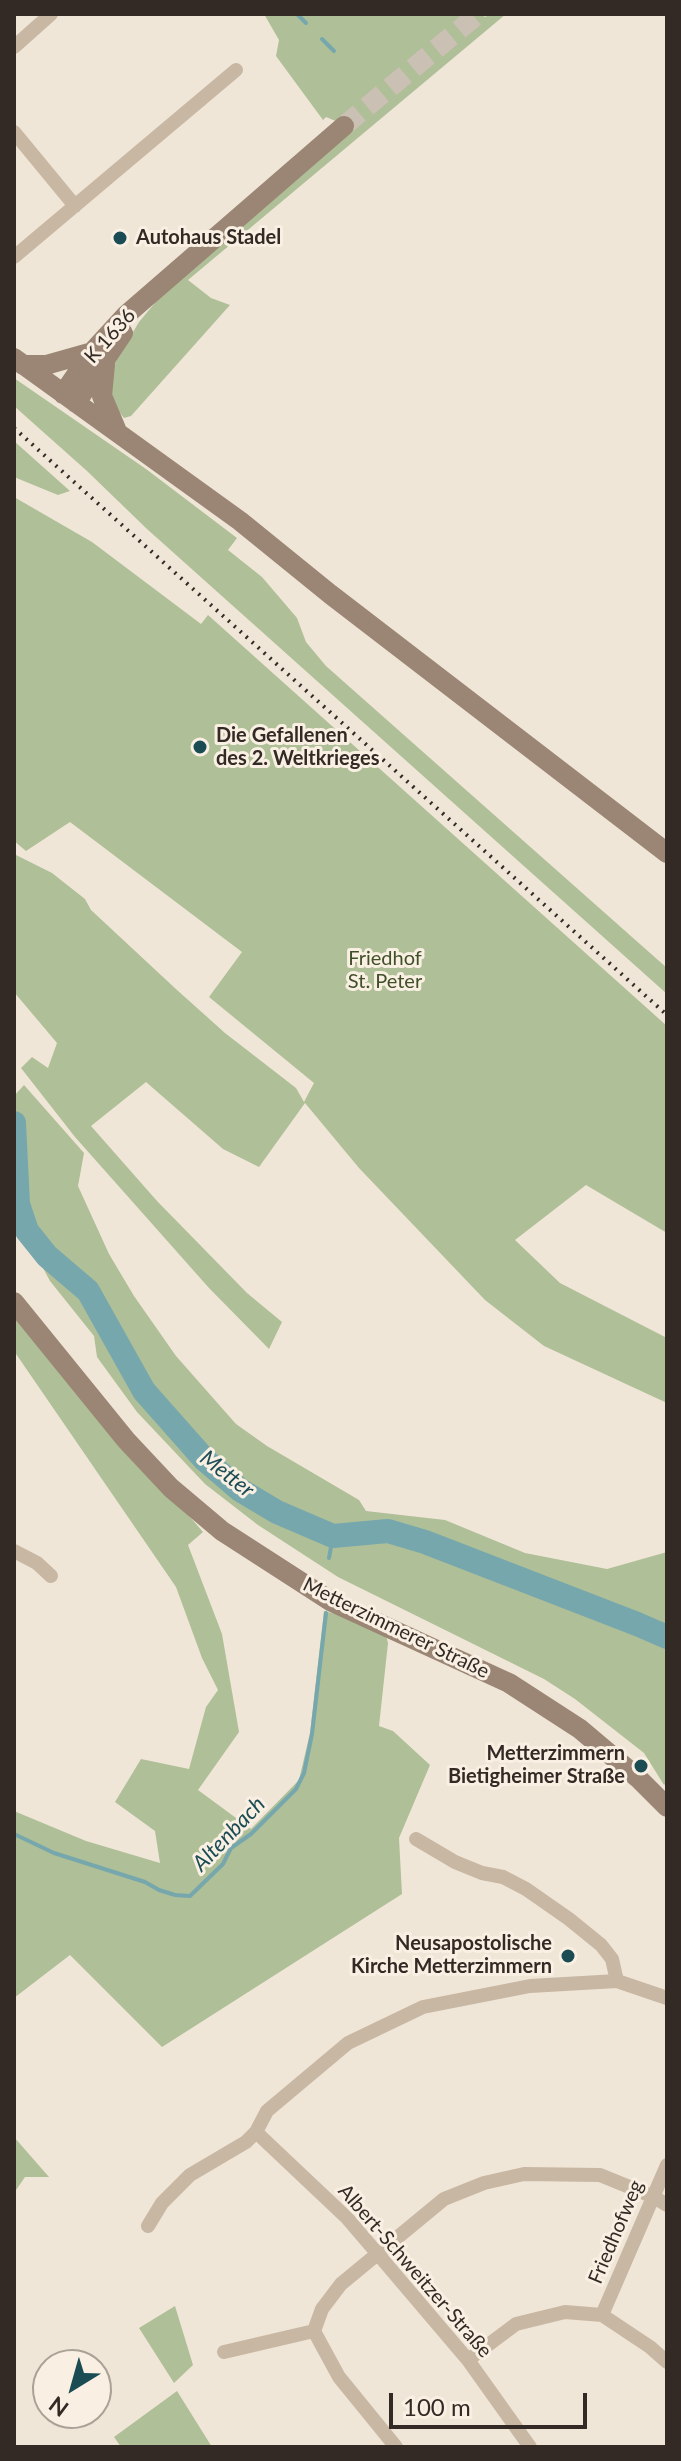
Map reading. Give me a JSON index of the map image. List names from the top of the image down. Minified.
{"streets":{"main road":["K 1636","Metterzimmerer Straße"],"street":["Friedhofweg","Albert-Schweitzer-Straße"]},"water":["Metter","Altenbach"],"parks":["Friedhof St. Peter"],"places":["Autohaus Stadel","Die Gefallenen des 2. Weltkrieges","Metterzimmern Bietigheimer Straße","Neusapostolische Kirche Metterzimmern"],"scale_bar":"100 m","north":"bottom left"}
